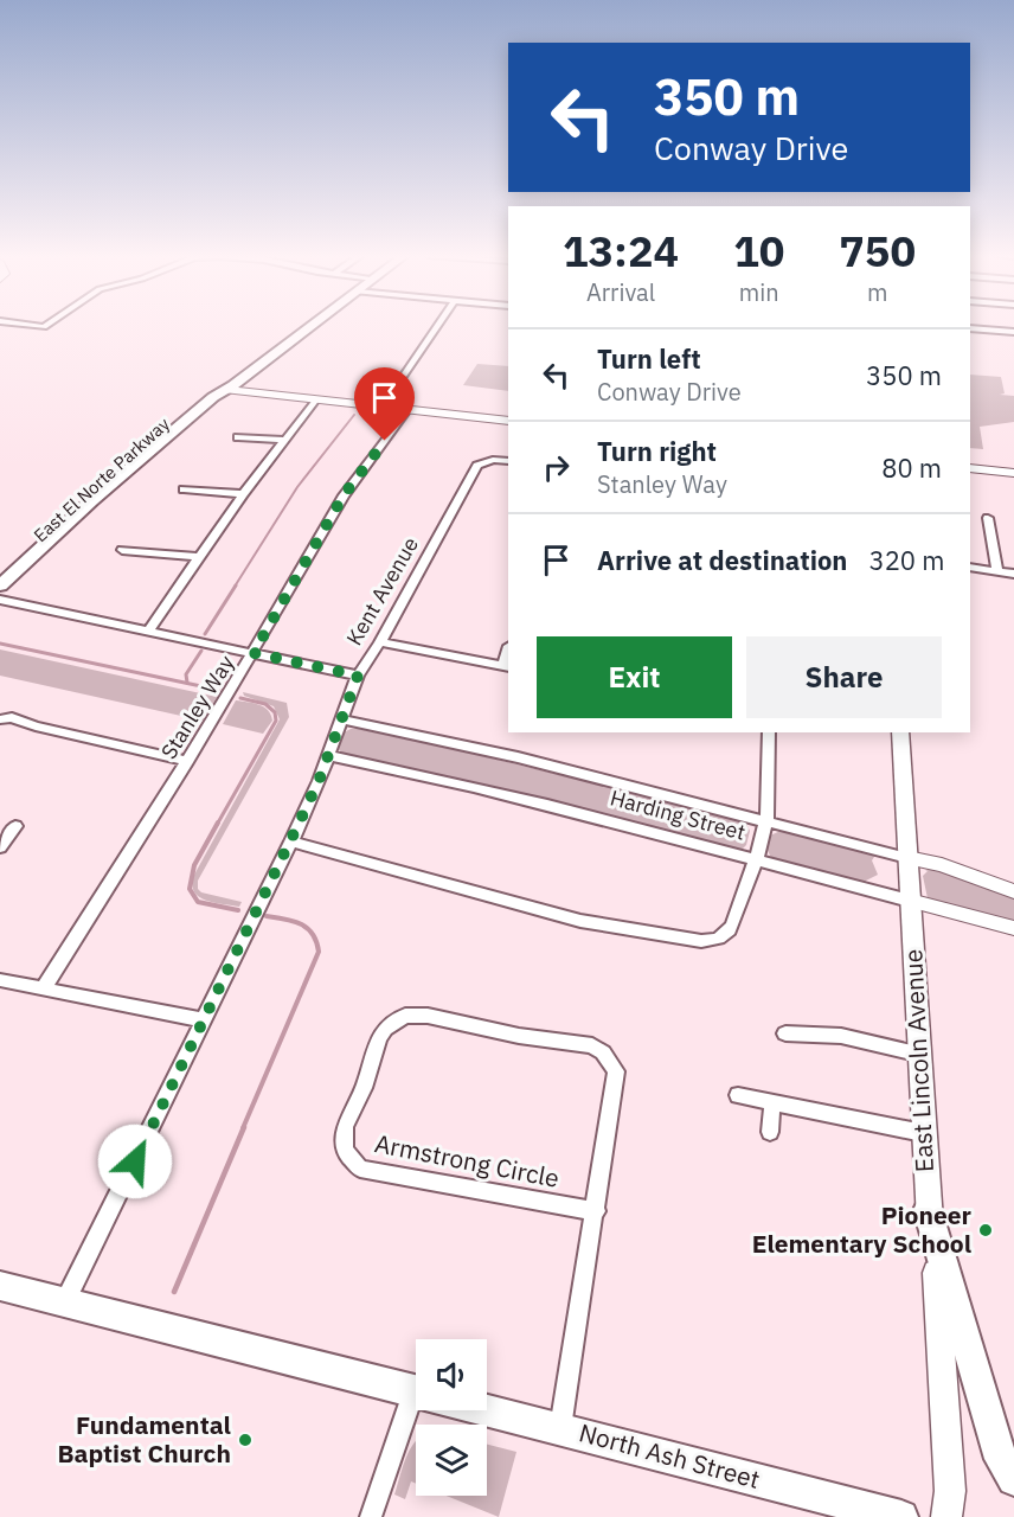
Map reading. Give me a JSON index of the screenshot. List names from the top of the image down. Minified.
{"streets":{"main road":["East El Norte Parkway","East Lincoln Avenue","North Ash Street"],"street":["Kent Avenue","Stanley Way","Harding Street","Armstrong Circle"]},"crossings":[["Kent Avenue","Harding Street"],["Kent Avenue","North Ash Street"],["Harding Street","East Lincoln Avenue"],["Armstrong Circle","North Ash Street"]],"places":["Pioneer Elementary School","Fundamental Baptist Church"],"page":{"turn":["350 m","Conway Drive"],"eta":["13:24","Arrival","10","min","750","m"],"list":[{"name":"Turn left","note":"Conway Drive","value":"350 m"},{"name":"Turn right","note":"Stanley Way","value":"80 m"},{"name":"Arrive at destination","value":"320 m"}],"buttons":["Exit","Share"]}}
